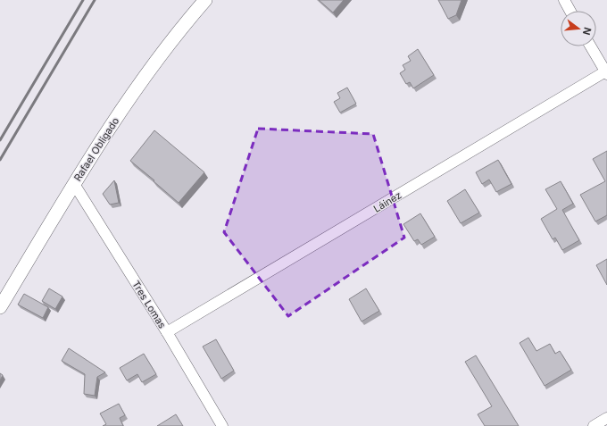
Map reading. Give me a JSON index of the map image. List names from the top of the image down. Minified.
{"streets":{"street":["Rafael Obligado","Láinez","Tres Lomas"]},"crossings":[["Rafael Obligado","Tres Lomas"],["Láinez","Tres Lomas"]],"north":"right"}
